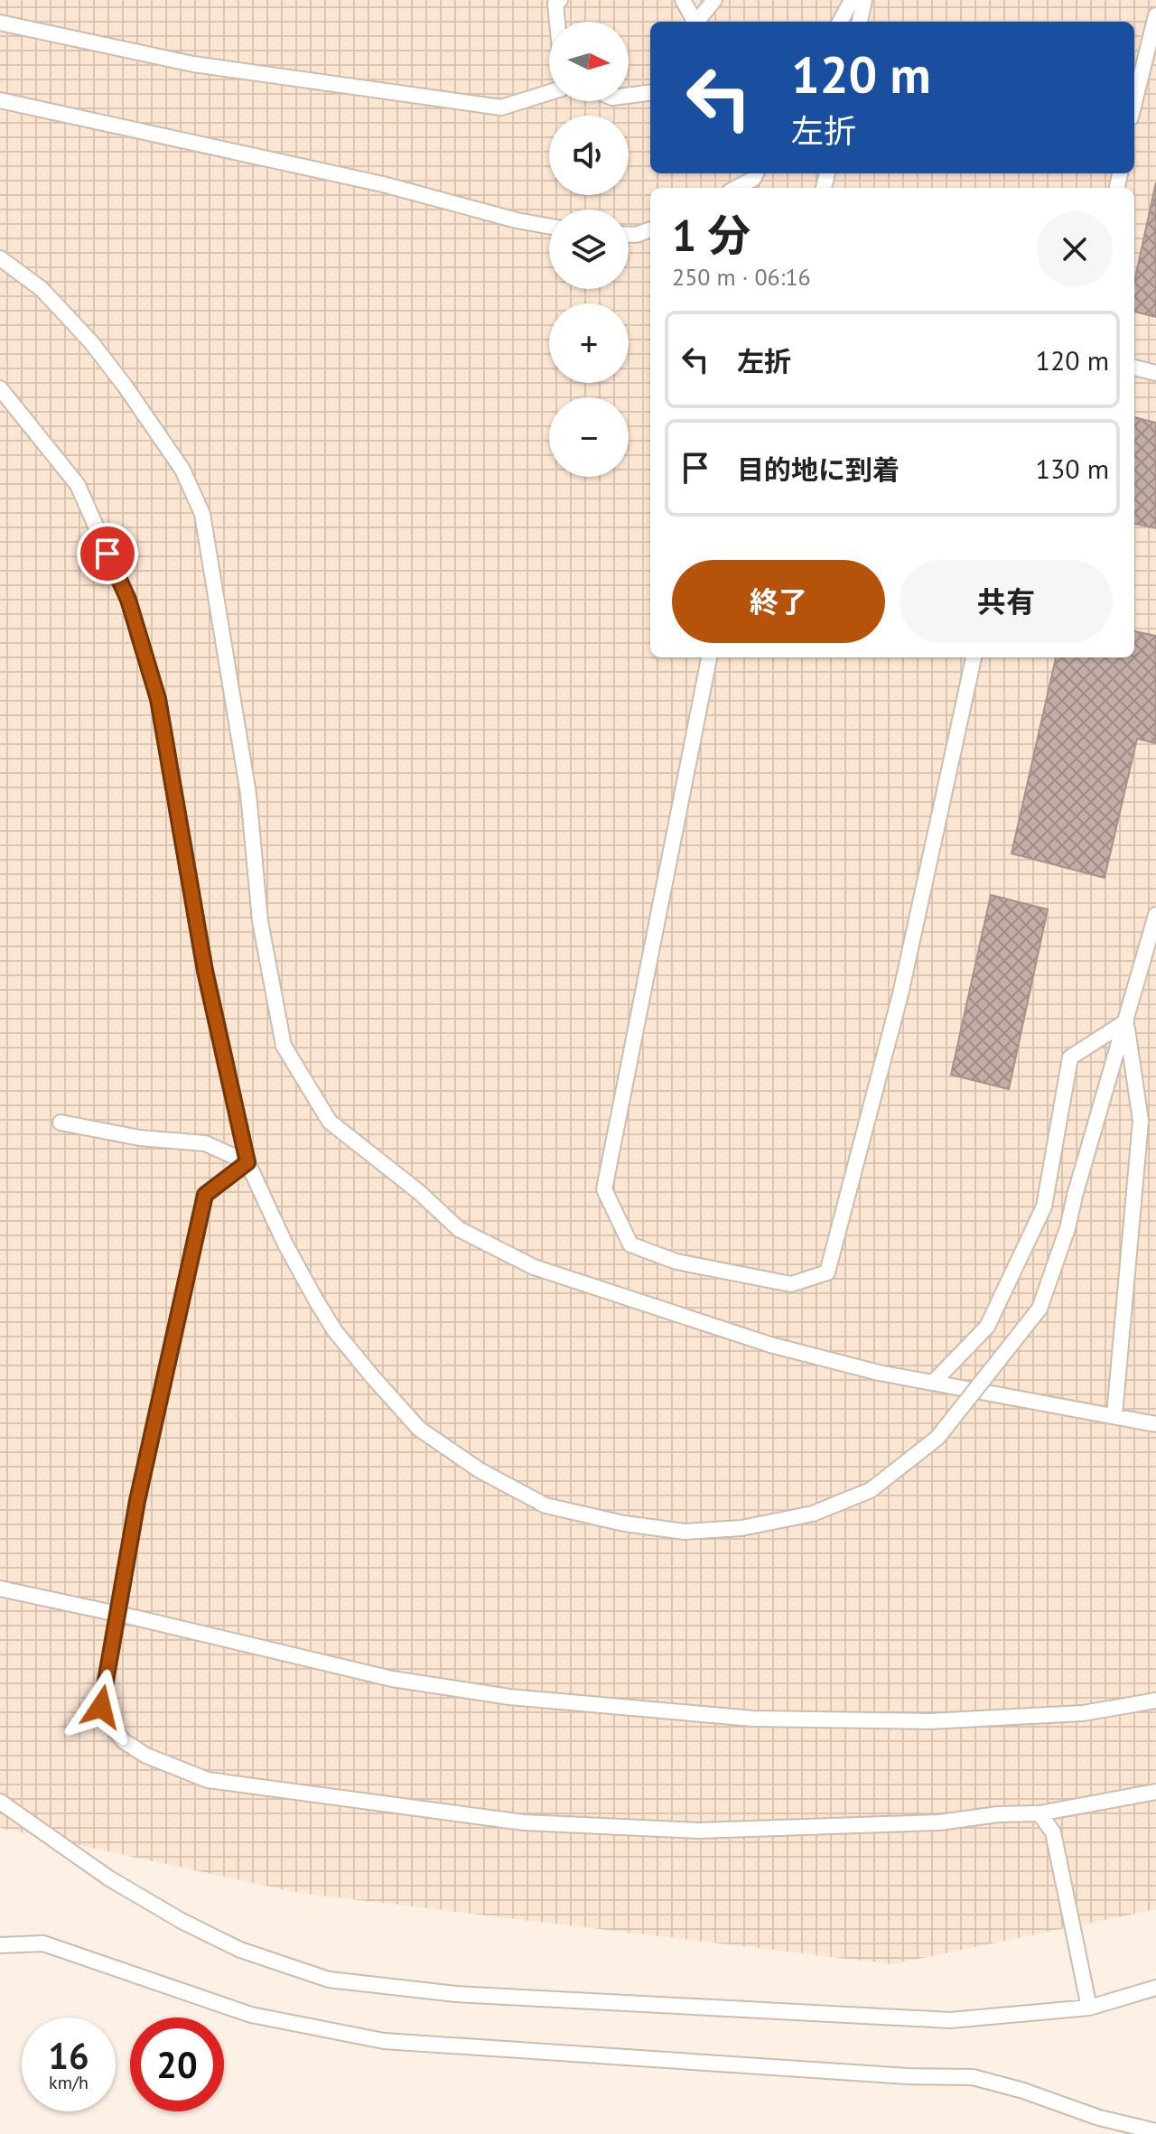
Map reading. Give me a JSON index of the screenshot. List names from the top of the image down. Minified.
{"north":"right","page":{"map_buttons":["+","−"],"turn":["120 m","左折"],"heading":["1 分","250 m · 06:16"],"list":[{"name":"左折","value":"120 m"},{"name":"目的地に到着","value":"130 m"}],"buttons":["終了","共有"],"speed":"16 km/h","limit":"20"}}
